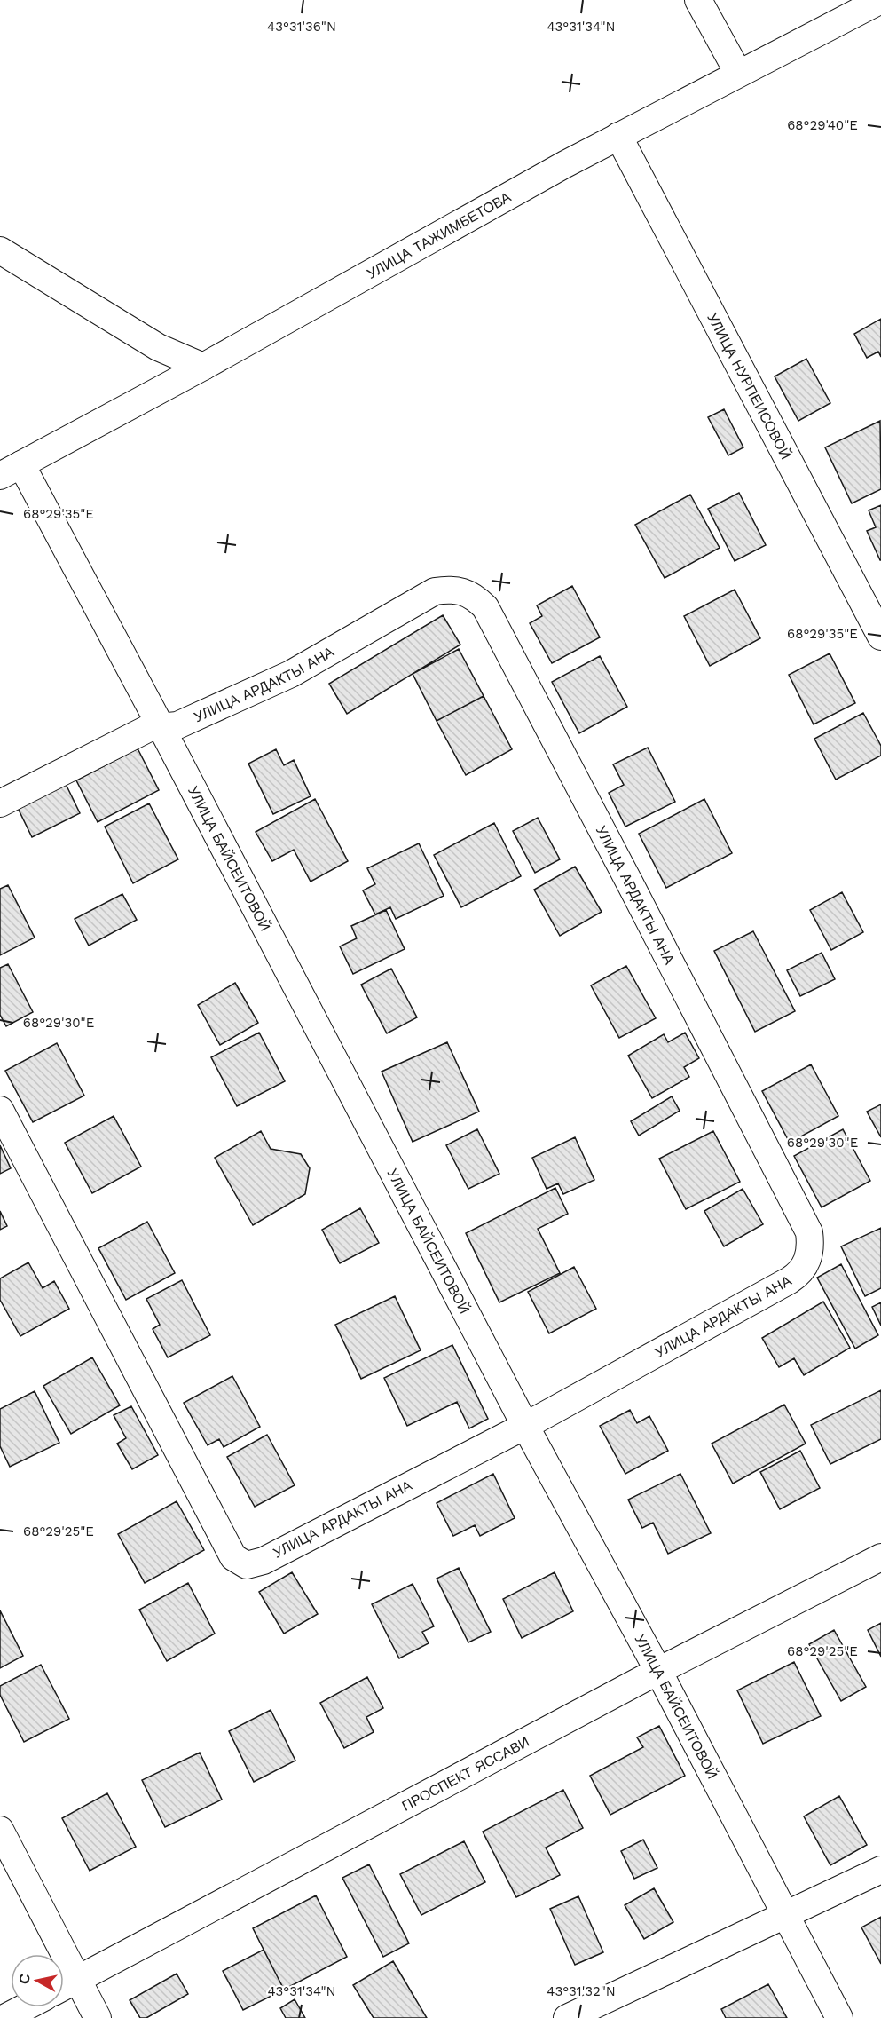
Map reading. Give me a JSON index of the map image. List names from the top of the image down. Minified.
{"streets":{"street":["УЛИЦА ТАЖИМБЕТОВА","УЛИЦА НУРПЕИСОВОЙ","УЛИЦА АРДАКТЫ АНА","УЛИЦА БАЙСЕИТОВОЙ","ПРОСПЕКТ ЯССАВИ"]},"crossings":[["УЛИЦА ТАЖИМБЕТОВА","УЛИЦА НУРПЕИСОВОЙ"],["УЛИЦА ТАЖИМБЕТОВА","УЛИЦА БАЙСЕИТОВОЙ"],["УЛИЦА АРДАКТЫ АНА","УЛИЦА БАЙСЕИТОВОЙ"],["УЛИЦА БАЙСЕИТОВОЙ","ПРОСПЕКТ ЯССАВИ"]],"north":"left","coordinates":["43°31'36\"N","43°31'34\"N","68°29'40\"E","68°29'35\"E","68°29'30\"E","68°29'25\"E","43°31'32\"N"]}
